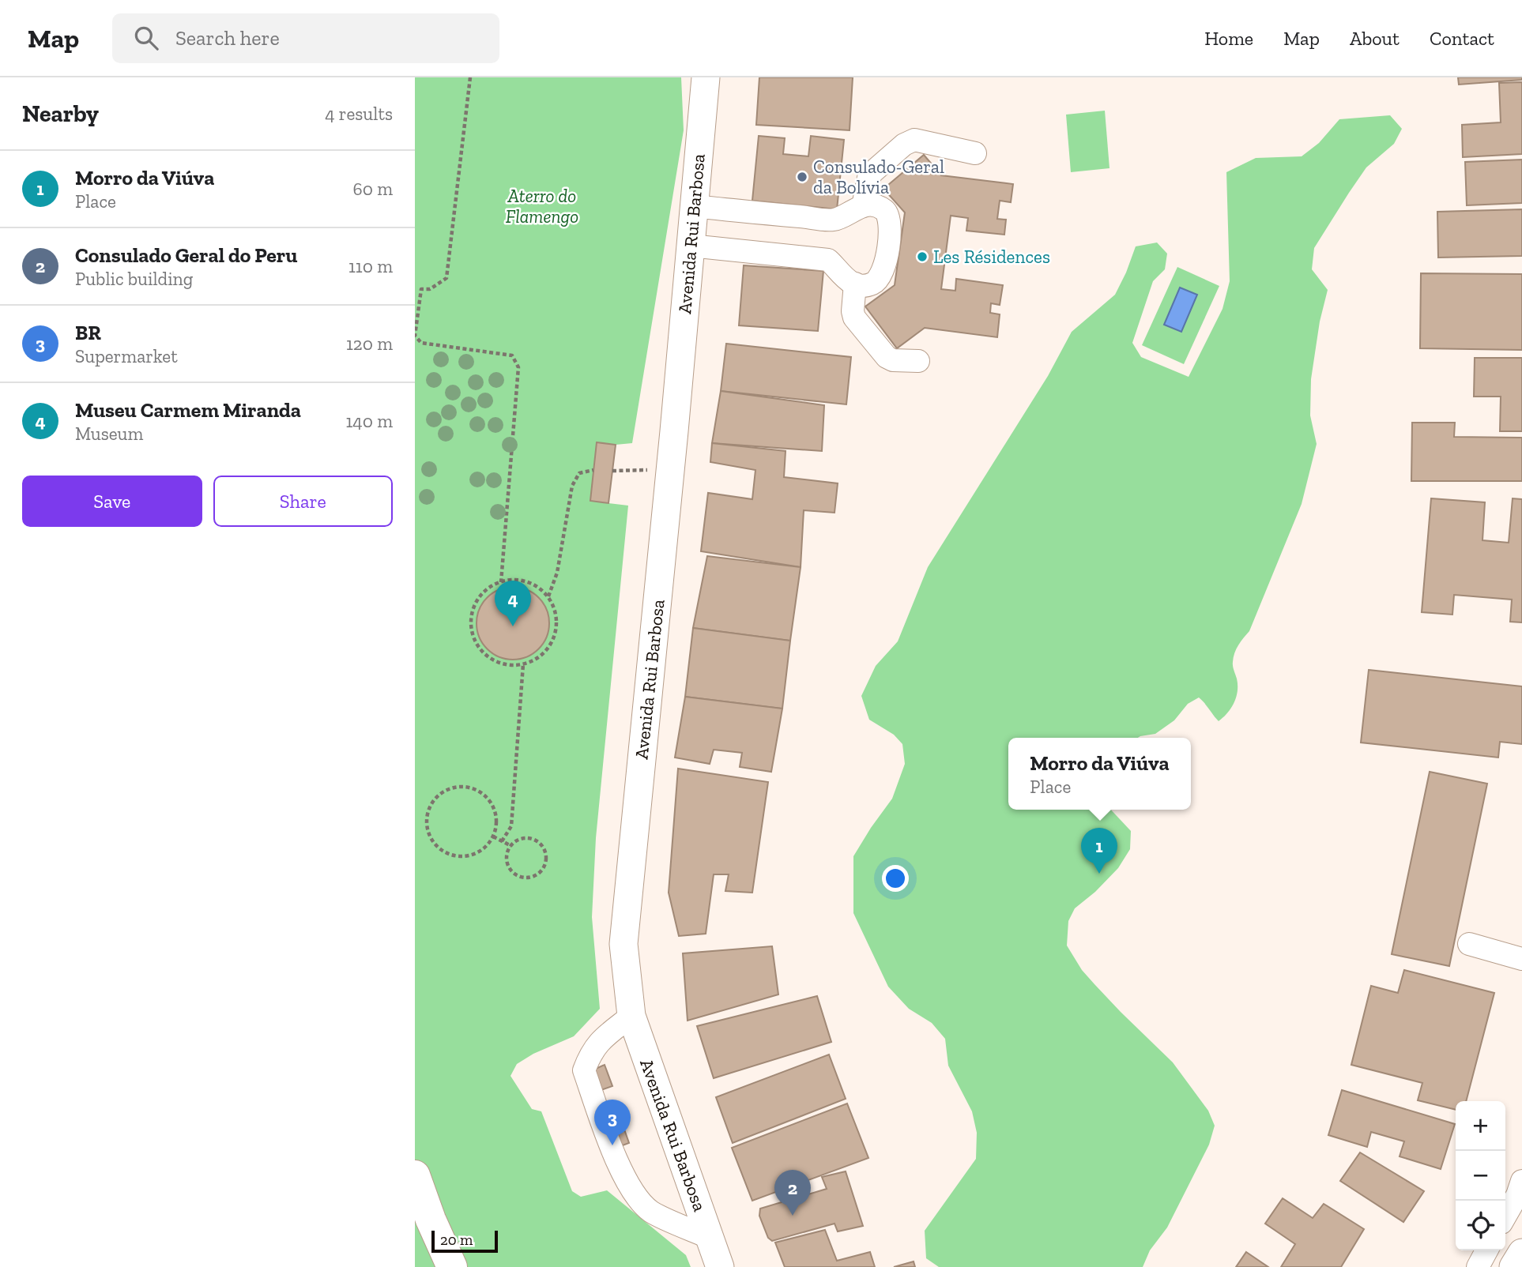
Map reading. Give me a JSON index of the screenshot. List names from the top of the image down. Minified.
{"streets":{"main road":["Avenida Rui Barbosa"]},"parks":["Aterro do Flamengo"],"places":["Consulado-Geral da Bolívia","Les Résidences"],"scale_bar":"20 m","page":{"header":"Map","search":"Search here","nav":["Home","Map","About","Contact"],"heading":["Nearby","4 results"],"list":[{"mark":"1","name":"Morro da Viúva","note":"Place","value":"60 m"},{"mark":"2","name":"Consulado Geral do Peru","note":"Public building","value":"110 m"},{"mark":"3","name":"BR","note":"Supermarket","value":"120 m"},{"mark":"4","name":"Museu Carmem Miranda","note":"Museum","value":"140 m"}],"buttons":["Save","Share"],"pins":["4","1","3","2"],"popup":["Morro da Viúva","Place"],"map_buttons":["+","−"],"scale":"20 m"}}
